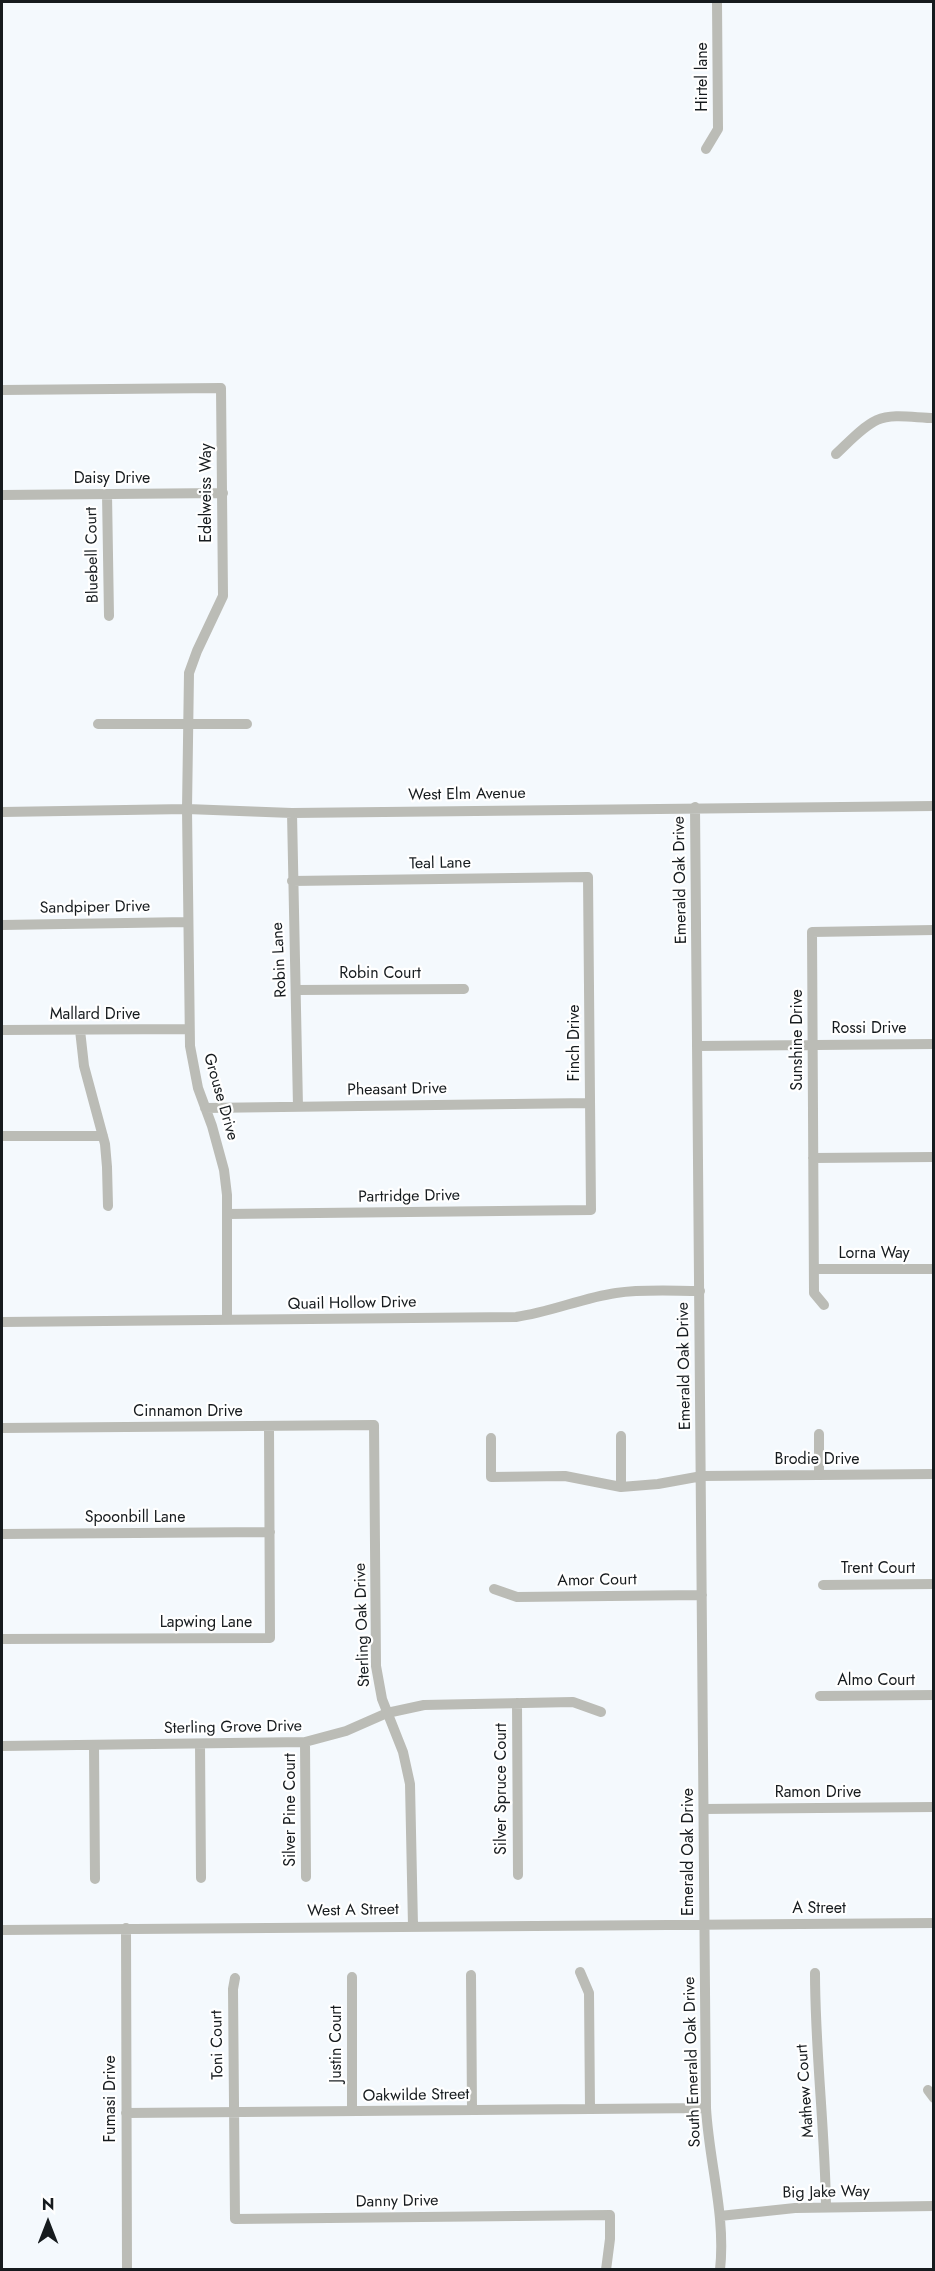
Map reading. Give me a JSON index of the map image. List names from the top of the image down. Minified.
{"streets":{"street":["Hirtel lane","Daisy Drive","Edelweiss Way","Bluebell Court","West Elm Avenue","Teal Lane","Emerald Oak Drive","Sandpiper Drive","Robin Lane","Robin Court","Mallard Drive","Rossi Drive","Sunshine Drive","Finch Drive","Pheasant Drive","Grouse Drive","Partridge Drive","Lorna Way","Quail Hollow Drive","Cinnamon Drive","Brodie Drive","Spoonbill Lane","Trent Court","Amor Court","Lapwing Lane","Sterling Oak Drive","Almo Court","Sterling Grove Drive","Silver Spruce Court","Ramon Drive","Silver Pine Court","A Street","West A Street","Justin Court","Toni Court","South Emerald Oak Drive","Mathew Court","Oakwilde Street","Fumasi Drive","Big Jake Way","Danny Drive"]},"crossings":[["Daisy Drive","Edelweiss Way"],["Daisy Drive","Bluebell Court"],["Edelweiss Way","West Elm Avenue"],["Edelweiss Way","Grouse Drive"],["West Elm Avenue","Emerald Oak Drive"],["West Elm Avenue","Robin Lane"],["West Elm Avenue","Grouse Drive"],["Teal Lane","Robin Lane"],["Teal Lane","Finch Drive"],["Emerald Oak Drive","Rossi Drive"],["Emerald Oak Drive","Quail Hollow Drive"],["Emerald Oak Drive","Brodie Drive"],["Emerald Oak Drive","Amor Court"],["Emerald Oak Drive","Ramon Drive"],["Emerald Oak Drive","A Street"],["Emerald Oak Drive","West A Street"],["Emerald Oak Drive","South Emerald Oak Drive"],["Sandpiper Drive","Grouse Drive"],["Robin Lane","Robin Court"],["Robin Lane","Pheasant Drive"],["Mallard Drive","Grouse Drive"],["Rossi Drive","Sunshine Drive"],["Sunshine Drive","Lorna Way"],["Finch Drive","Pheasant Drive"],["Finch Drive","Partridge Drive"],["Pheasant Drive","Grouse Drive"],["Grouse Drive","Partridge Drive"],["Grouse Drive","Quail Hollow Drive"],["Cinnamon Drive","Lapwing Lane"],["Cinnamon Drive","Sterling Oak Drive"],["Spoonbill Lane","Lapwing Lane"],["Sterling Oak Drive","Sterling Grove Drive"],["Sterling Oak Drive","West A Street"],["Sterling Grove Drive","Silver Spruce Court"],["Sterling Grove Drive","Silver Pine Court"],["A Street","West A Street"],["A Street","South Emerald Oak Drive"],["West A Street","South Emerald Oak Drive"],["West A Street","Fumasi Drive"],["Justin Court","Oakwilde Street"],["Toni Court","Oakwilde Street"],["Toni Court","Danny Drive"],["South Emerald Oak Drive","Oakwilde Street"],["South Emerald Oak Drive","Big Jake Way"],["Mathew Court","Big Jake Way"],["Oakwilde Street","Fumasi Drive"],["Oakwilde Street","Danny Drive"]],"north":"top"}
